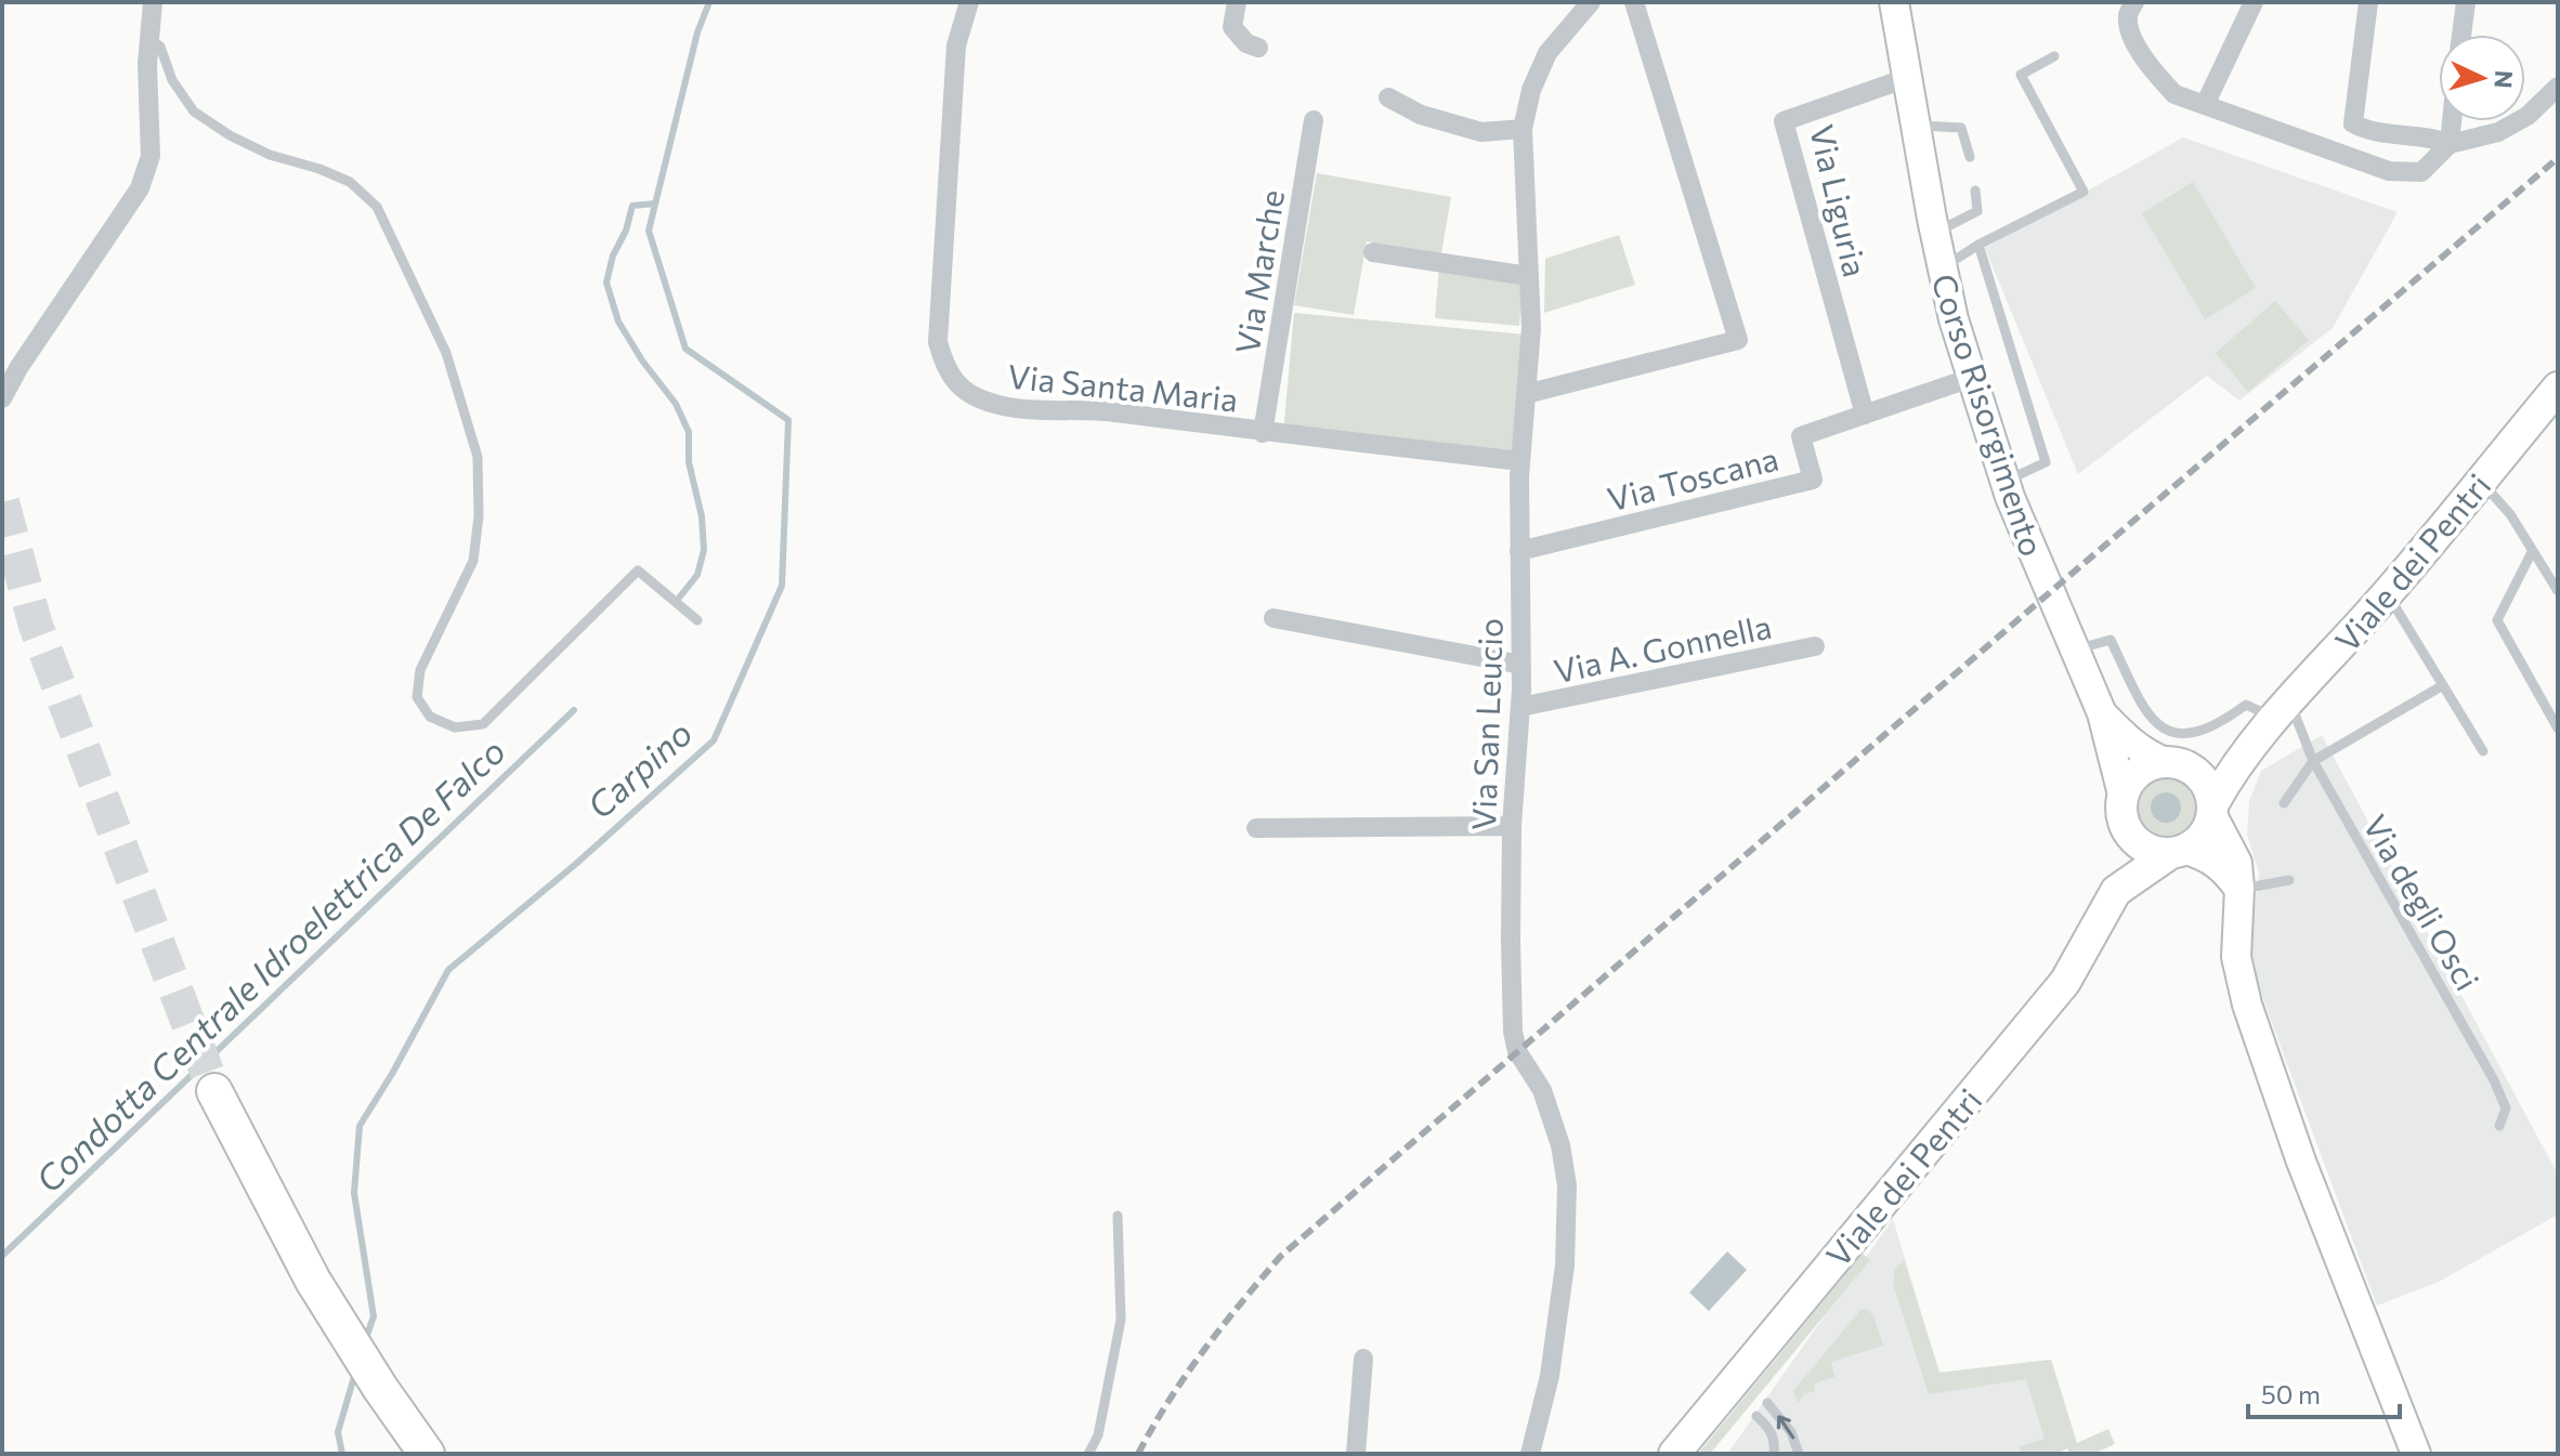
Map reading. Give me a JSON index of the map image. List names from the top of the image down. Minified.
{"streets":{"main road":["Viale dei Pentri"],"street":["Via Liguria","Via Marche","Via Santa Maria","Corso Risorgimento","Via Toscana","Via A. Gonnella","Via San Leucio"],"lane":["Via degli Osci"]},"crossings":[["Via Liguria","Corso Risorgimento"],["Via Liguria","Via Toscana"],["Via Marche","Via Santa Maria"],["Via Santa Maria","Via San Leucio"],["Corso Risorgimento","Via Toscana"],["Corso Risorgimento","Viale dei Pentri"],["Via Toscana","Via San Leucio"],["Viale dei Pentri","Via degli Osci"],["Via A. Gonnella","Via San Leucio"]],"water":["Carpino","Condotta Centrale Idroelettrica De Falco"],"scale_bar":"50 m","north":"right"}
